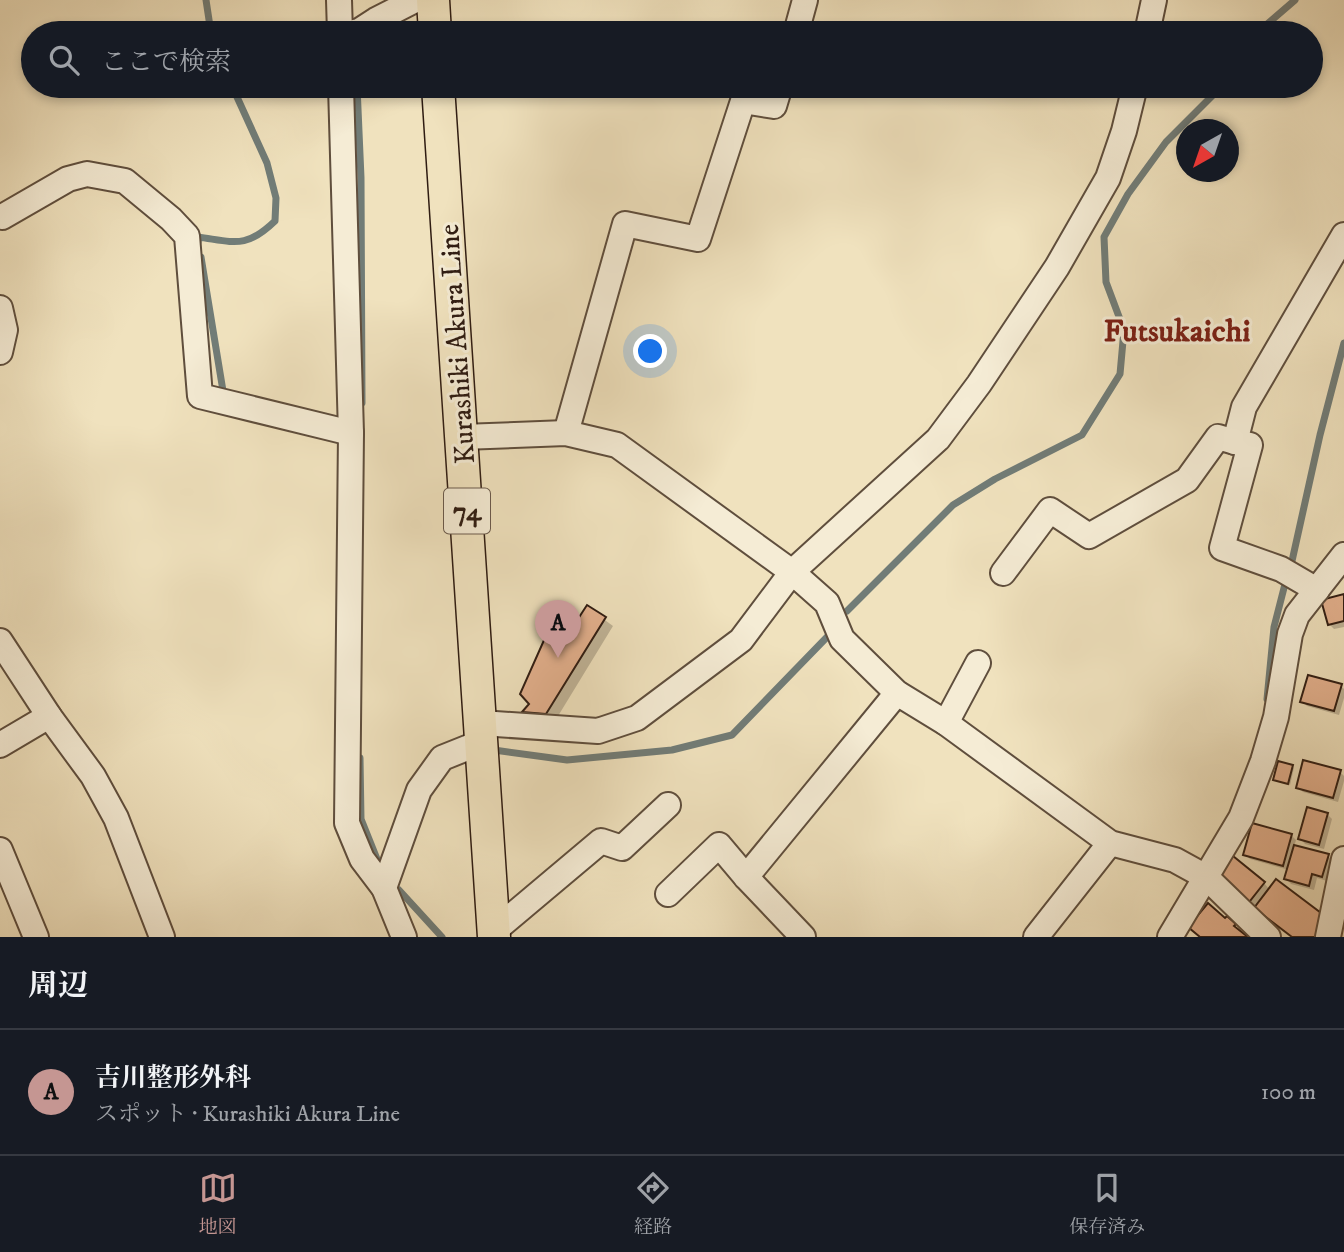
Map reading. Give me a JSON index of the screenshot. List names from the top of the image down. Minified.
{"streets":{"main road":["Kurashiki Akura Line","74"]},"districts":["Futsukaichi"],"north":"bottom left","page":{"search":"ここで検索","pins":"A","heading":"周辺","list":[{"mark":"A","name":"吉川整形外科","note":"スポット · Kurashiki Akura Line","value":"100 m"}],"nav":["地図","経路","保存済み"]}}
